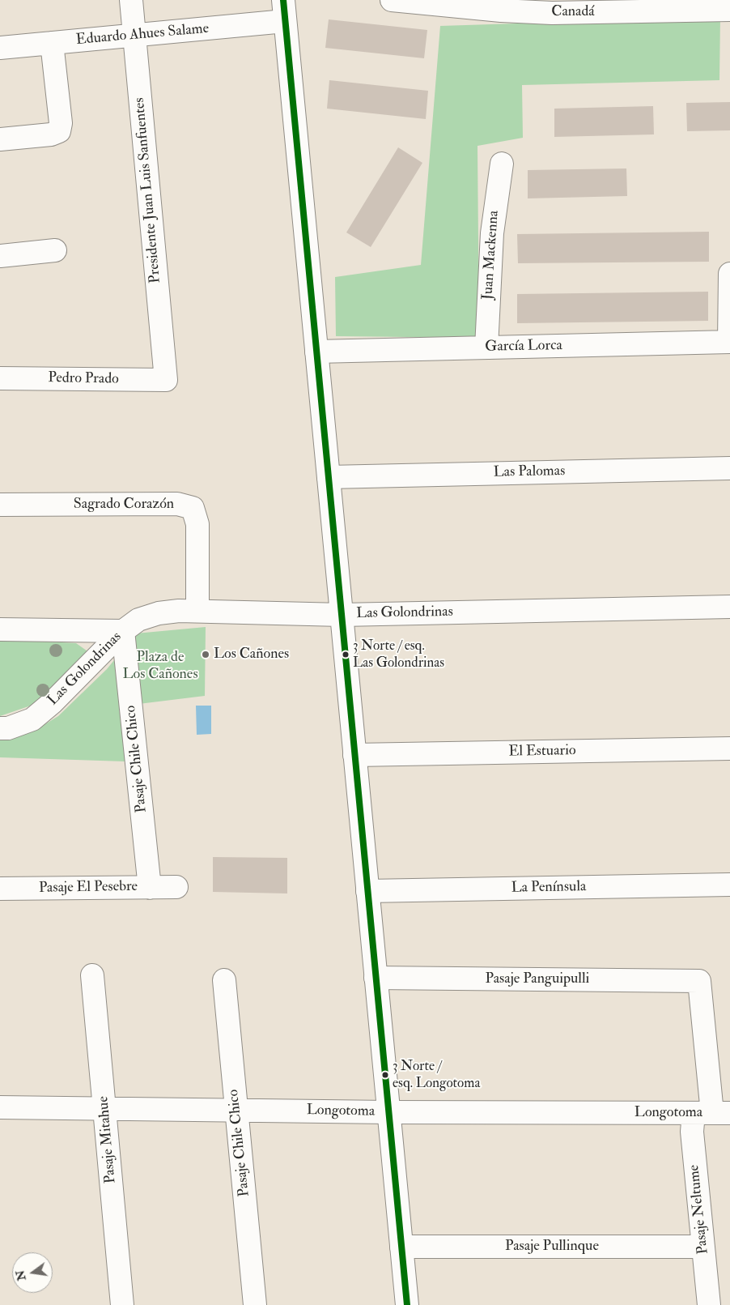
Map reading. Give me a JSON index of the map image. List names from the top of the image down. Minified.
{"streets":{"street":["Canadá","Eduardo Ahues Salame","Presidente Juan Luis Sanfuentes","Juan Mackenna","García Lorca","Pedro Prado","Las Palomas","Sagrado Corazón","Las Golondrinas","El Estuario","Pasaje Chile Chico","Pasaje El Pesebre","La Península","Pasaje Panguipulli","Longotoma","Pasaje Mitahue","Pasaje Neltume","Pasaje Pullinque"]},"crossings":[["Eduardo Ahues Salame","Presidente Juan Luis Sanfuentes"],["Presidente Juan Luis Sanfuentes","Pedro Prado"],["Juan Mackenna","García Lorca"],["Sagrado Corazón","Las Golondrinas"],["Las Golondrinas","Pasaje Chile Chico"],["Pasaje Chile Chico","Pasaje El Pesebre"],["Pasaje Chile Chico","Longotoma"],["Pasaje Panguipulli","Pasaje Neltume"],["Longotoma","Pasaje Mitahue"],["Longotoma","Pasaje Neltume"],["Pasaje Neltume","Pasaje Pullinque"]],"parks":["Plaza de Los Cañones"],"places":["Los Cañones","3 Norte / esq. Las Golondrinas","3 Norte / esq. Longotoma"],"north":"left"}
